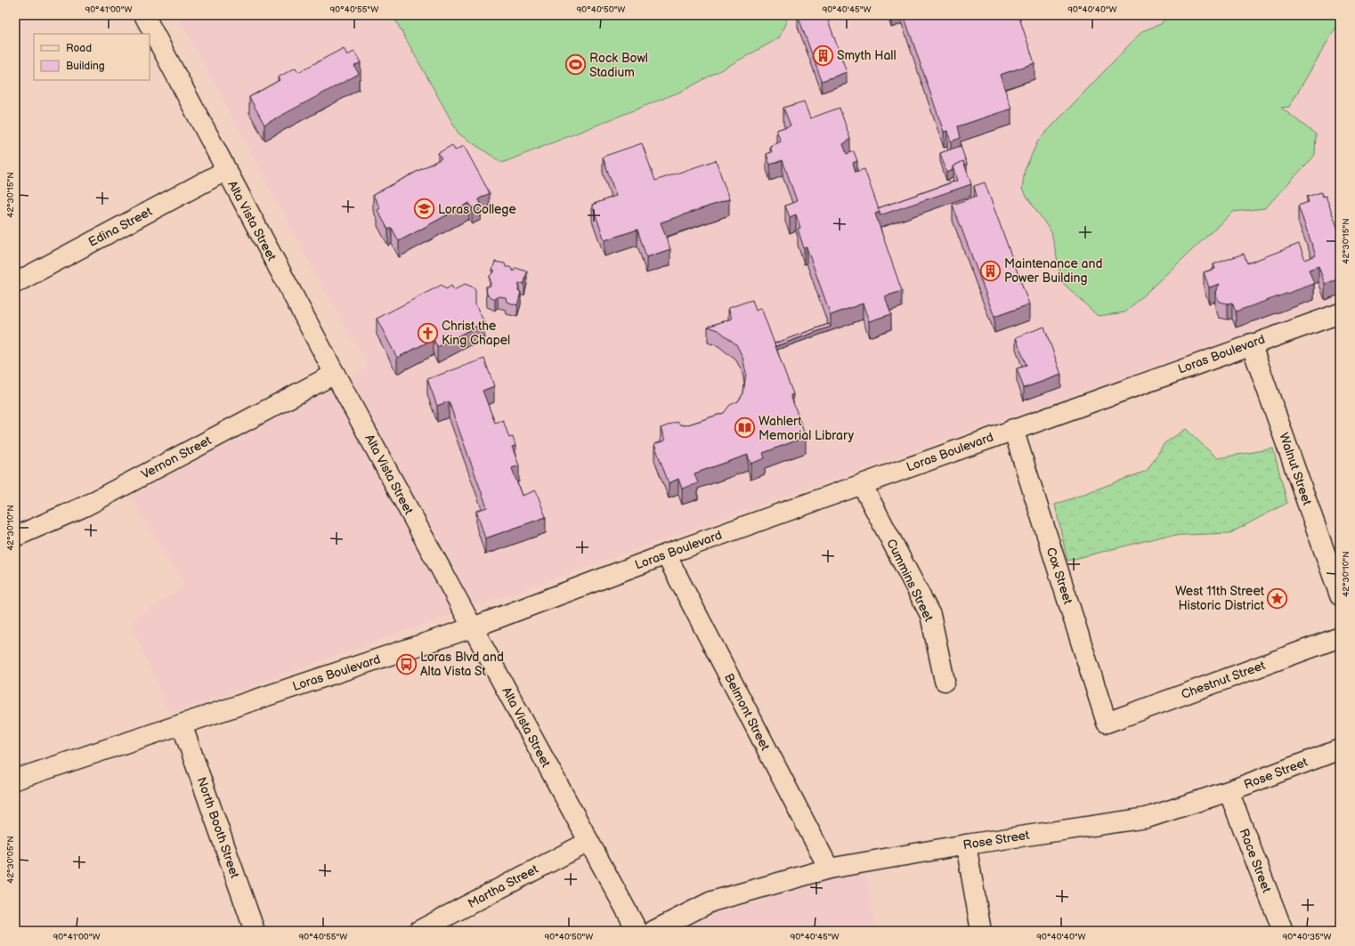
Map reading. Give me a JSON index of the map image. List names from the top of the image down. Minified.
{"streets":{"street":["Alta Vista Street","Edina Street","Loras Boulevard","Vernon Street","Walnut Street","Cox Street","Cummins Street","Chestnut Street","Belmont Street","Rose Street","North Booth Street","Race Street","Martha Street"]},"crossings":[["Alta Vista Street","Edina Street"],["Alta Vista Street","Loras Boulevard"],["Alta Vista Street","Vernon Street"],["Alta Vista Street","Martha Street"],["Loras Boulevard","Walnut Street"],["Loras Boulevard","Cox Street"],["Loras Boulevard","Cummins Street"],["Loras Boulevard","Belmont Street"],["Loras Boulevard","North Booth Street"],["Cox Street","Chestnut Street"],["Belmont Street","Rose Street"],["Rose Street","Race Street"]],"places":{"building":["Smyth Hall","Maintenance and Power Building"],"sports":["Rock Bowl Stadium"],"school or university":["Loras College"],"church":["Christ the King Chapel"],"library":["Wahlert Memorial Library"],"place":["West 11th Street Historic District"],"bus stop":["Loras Blvd and Alta Vista St"]},"legend":["Road","Building"],"coordinates":["90°41'00\"W","90°40'55\"W","90°40'50\"W","90°40'45\"W","90°40'40\"W","42°30'15\"N","42°30'10\"N","42°30'05\"N","90°40'35\"W"]}
